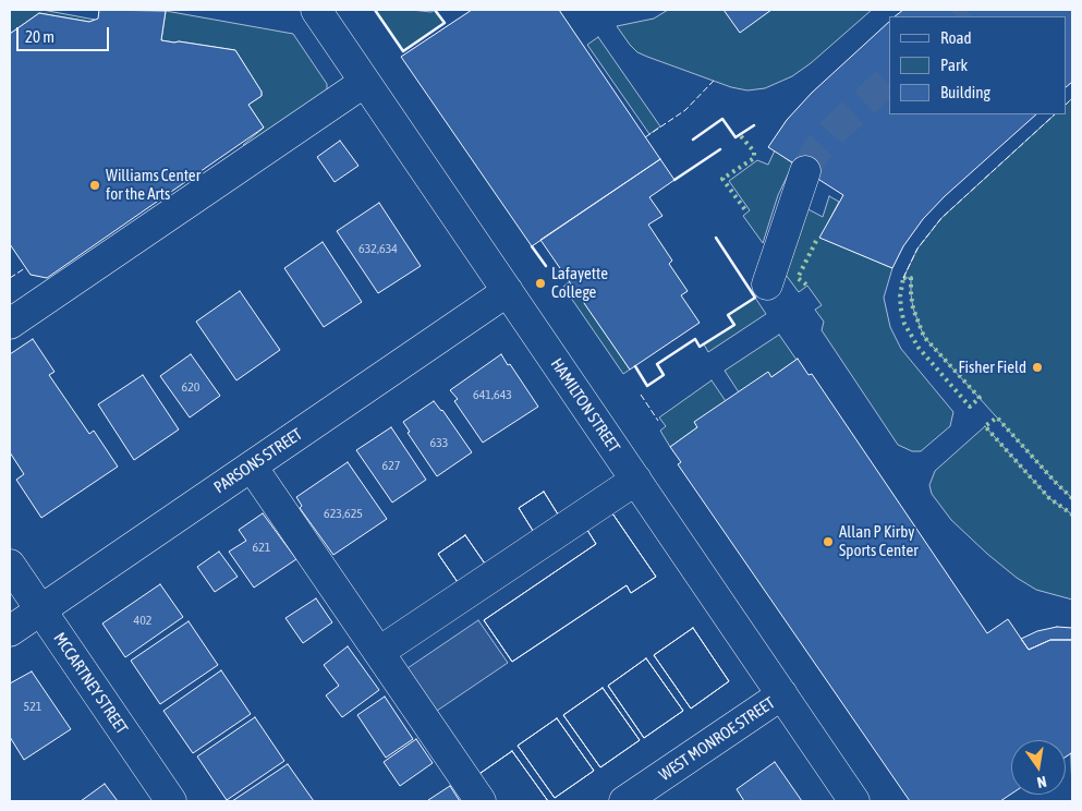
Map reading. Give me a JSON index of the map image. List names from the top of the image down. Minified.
{"streets":{"street":["HAMILTON STREET","PARSONS STREET","MCCARTNEY STREET","WEST MONROE STREET"]},"crossings":[["HAMILTON STREET","PARSONS STREET"],["HAMILTON STREET","WEST MONROE STREET"],["PARSONS STREET","MCCARTNEY STREET"]],"places":["Williams Center for the Arts","Lafayette College","Fisher Field","Allan P Kirby Sports Center"],"house_numbers":["632,634","620","641,643","633","627","623,625","621","402","521"],"legend":["Road","Park","Building"],"scale_bar":"20 m","north":"bottom"}
